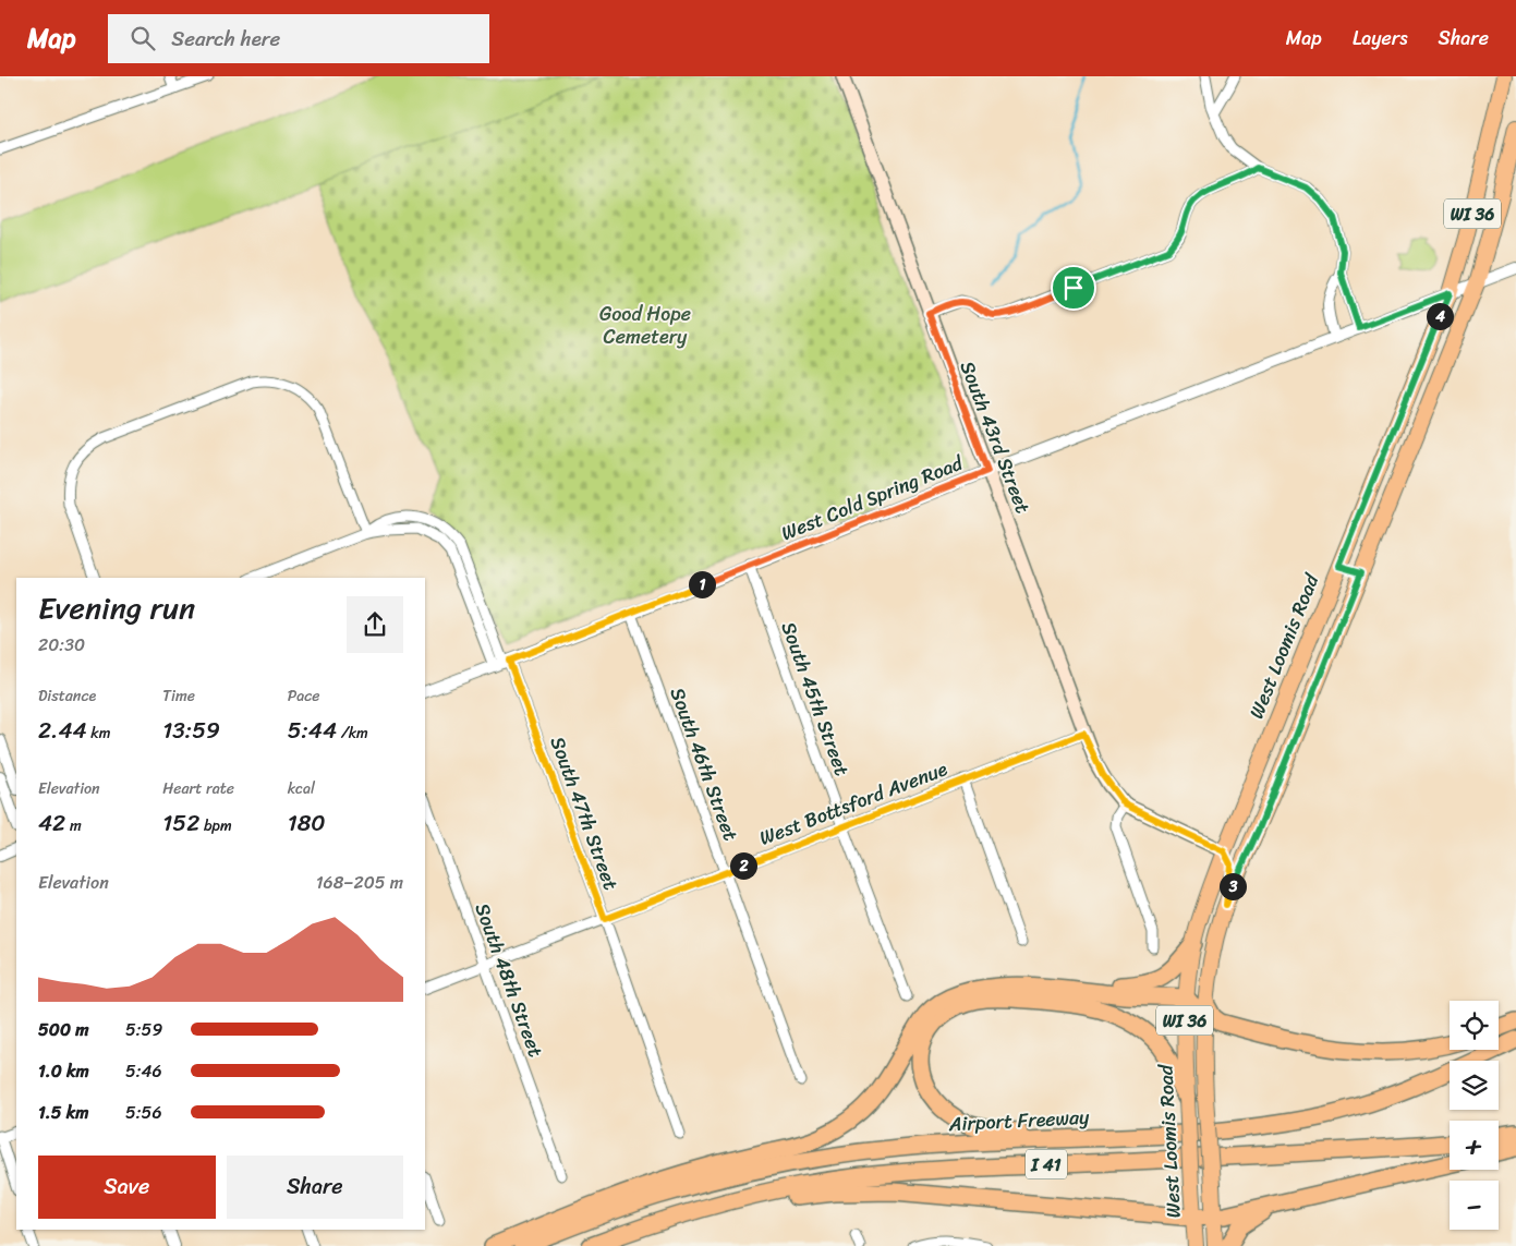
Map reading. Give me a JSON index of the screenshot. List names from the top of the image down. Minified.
{"streets":{"highway":["Airport Freeway","I 41"],"main road":["WI 36","South 43rd Street","West Loomis Road"],"street":["West Cold Spring Road","South 45th Street","South 46th Street","West Bottsford Avenue","South 47th Street","South 48th Street"]},"crossings":[["South 43rd Street","West Cold Spring Road"],["South 43rd Street","West Loomis Road"],["South 43rd Street","West Bottsford Avenue"],["West Cold Spring Road","West Loomis Road"],["West Cold Spring Road","South 45th Street"],["West Cold Spring Road","South 46th Street"],["West Cold Spring Road","South 47th Street"],["South 45th Street","West Bottsford Avenue"],["South 46th Street","West Bottsford Avenue"],["West Bottsford Avenue","South 47th Street"],["West Bottsford Avenue","South 48th Street"]],"parks":["Good Hope Cemetery"],"page":{"header":"Map","search":"Search here","nav":["Map","Layers","Share"],"pins":["4","1","2","3"],"heading":["Evening run","20:30"],"stats":[["Distance","2.44 km"],["Time","13:59"],["Pace","5:44 /km"],["Elevation","42 m"],["Heart rate","152 bpm"],["kcal","180"]],"chart":["Elevation","168–205 m"],"map_buttons":["+","−"],"list":[{"name":"500 m","note":"5:59"},{"name":"1.0 km","note":"5:46"},{"name":"1.5 km","note":"5:56"}],"buttons":["Save","Share"]}}
